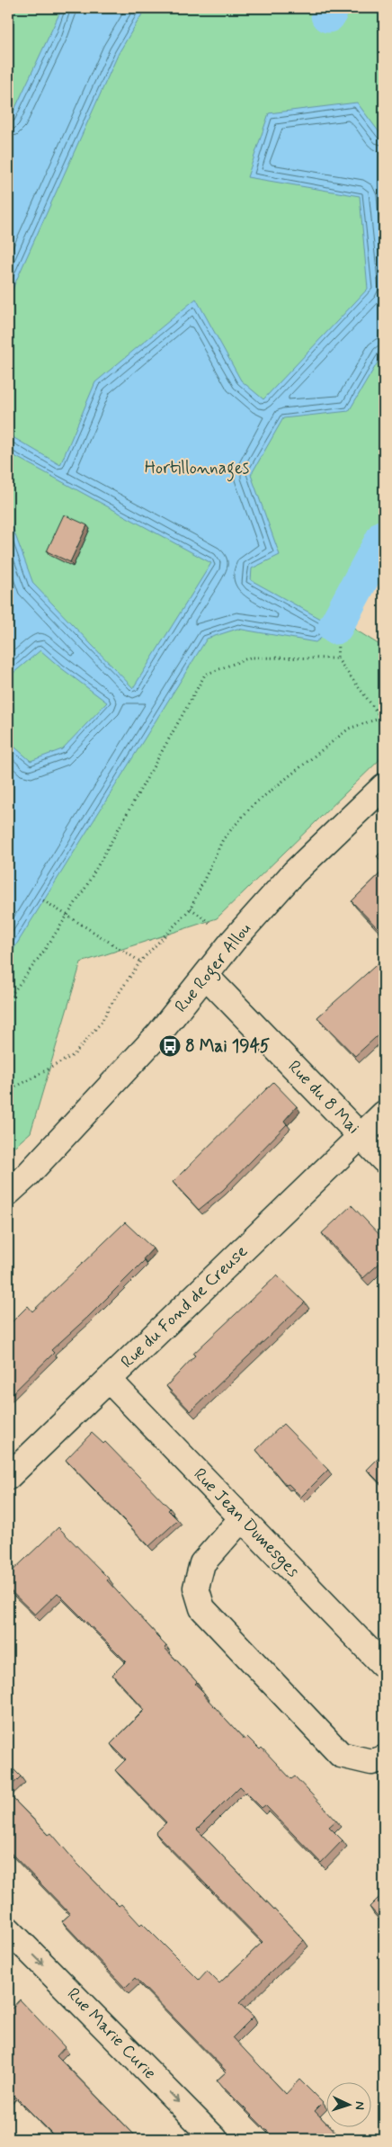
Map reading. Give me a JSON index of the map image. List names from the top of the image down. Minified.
{"streets":{"street":["Rue Roger Allou","Rue du 8 Mai","Rue du Fond de Creuse","Rue Jean Dumesges","Rue Marie Curie"]},"crossings":[["Rue Roger Allou","Rue du 8 Mai"],["Rue du 8 Mai","Rue du Fond de Creuse"],["Rue du Fond de Creuse","Rue Jean Dumesges"]],"one_way":["Rue Marie Curie"],"parks":["Hortillonnages"],"places":{"bus stop":["8 Mai 1945"]},"north":"right"}
